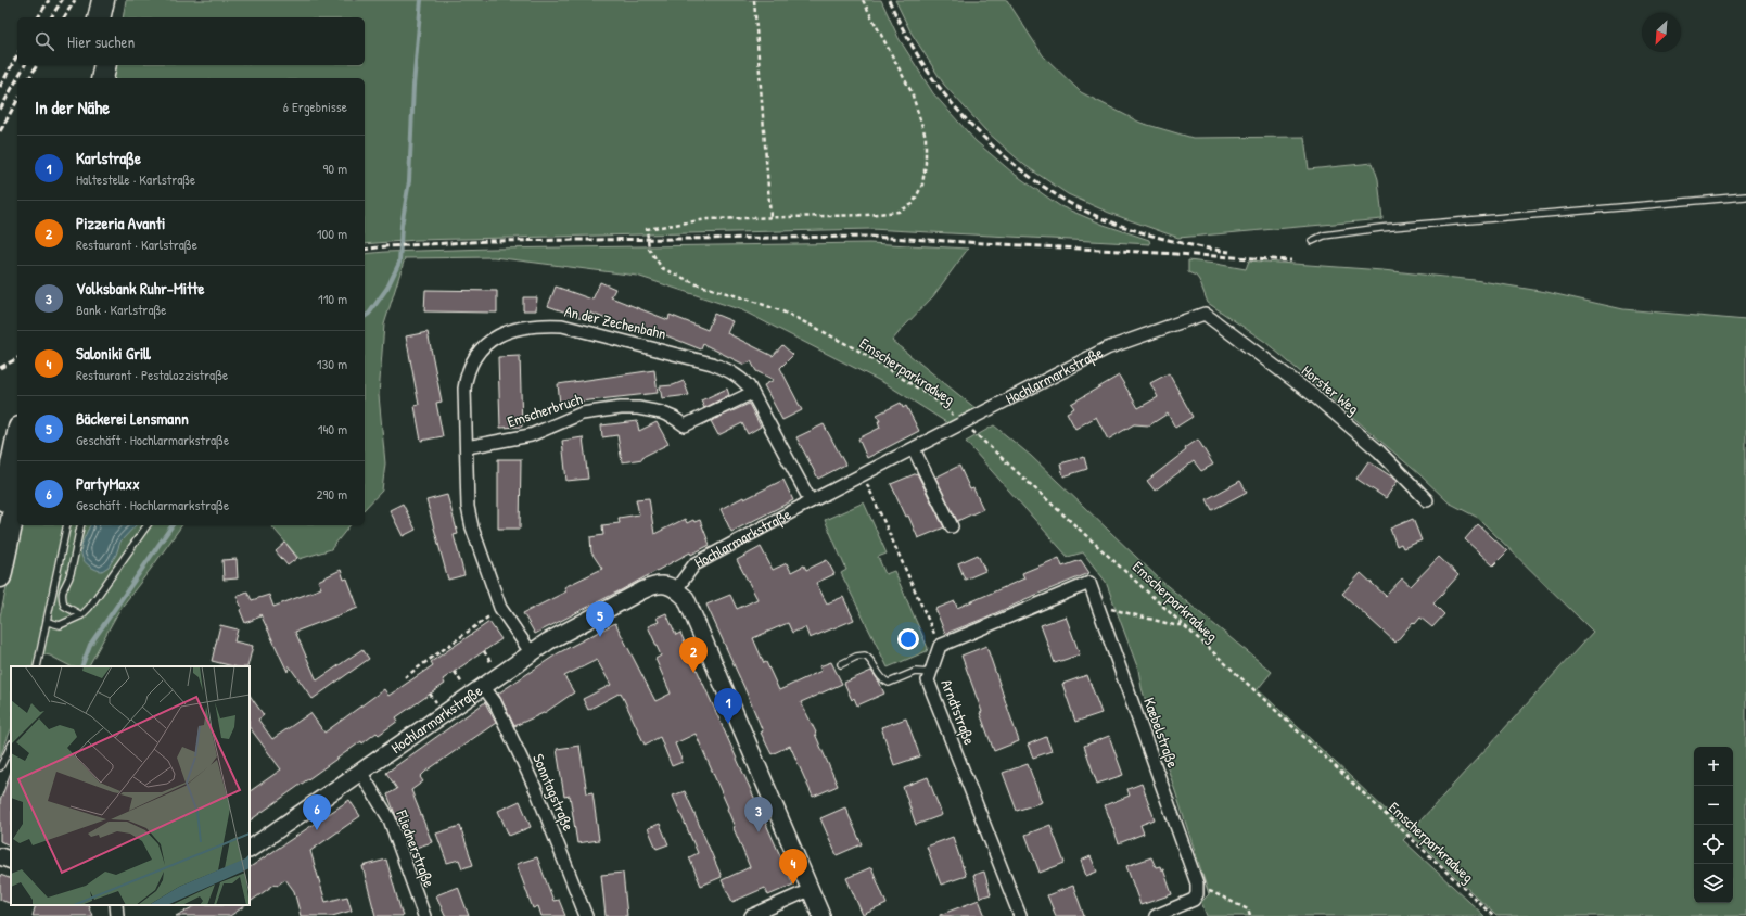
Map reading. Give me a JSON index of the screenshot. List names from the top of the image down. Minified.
{"streets":{"street":["An der Zechenbahn","Hochlarmarkstraße","Horster Weg","Emscherbruch","Arndtstraße","Kaebelstraße","Sonntagstraße","Fliednerstraße"],"path":["Emscherparkradweg"]},"crossings":[["An der Zechenbahn","Hochlarmarkstraße"],["An der Zechenbahn","Emscherbruch"],["Emscherparkradweg","Hochlarmarkstraße"],["Hochlarmarkstraße","Horster Weg"],["Hochlarmarkstraße","Sonntagstraße"],["Hochlarmarkstraße","Fliednerstraße"],["Arndtstraße","Kaebelstraße"]],"north":"bottom left","page":{"search":"Hier suchen","heading":["In der Nähe","6 Ergebnisse"],"list":[{"mark":"1","name":"Karlstraße","note":"Haltestelle · Karlstraße","value":"90 m"},{"mark":"2","name":"Pizzeria Avanti","note":"Restaurant · Karlstraße","value":"100 m"},{"mark":"3","name":"Volksbank Ruhr-Mitte","note":"Bank · Karlstraße","value":"110 m"},{"mark":"4","name":"Saloniki Grill","note":"Restaurant · Pestalozzistraße","value":"130 m"},{"mark":"5","name":"Bäckerei Lensmann","note":"Geschäft · Hochlarmarkstraße","value":"140 m"},{"mark":"6","name":"PartyMaxx","note":"Geschäft · Hochlarmarkstraße","value":"290 m"}],"pins":["5","2","1","6","3","4"],"map_buttons":["+","−"]}}
